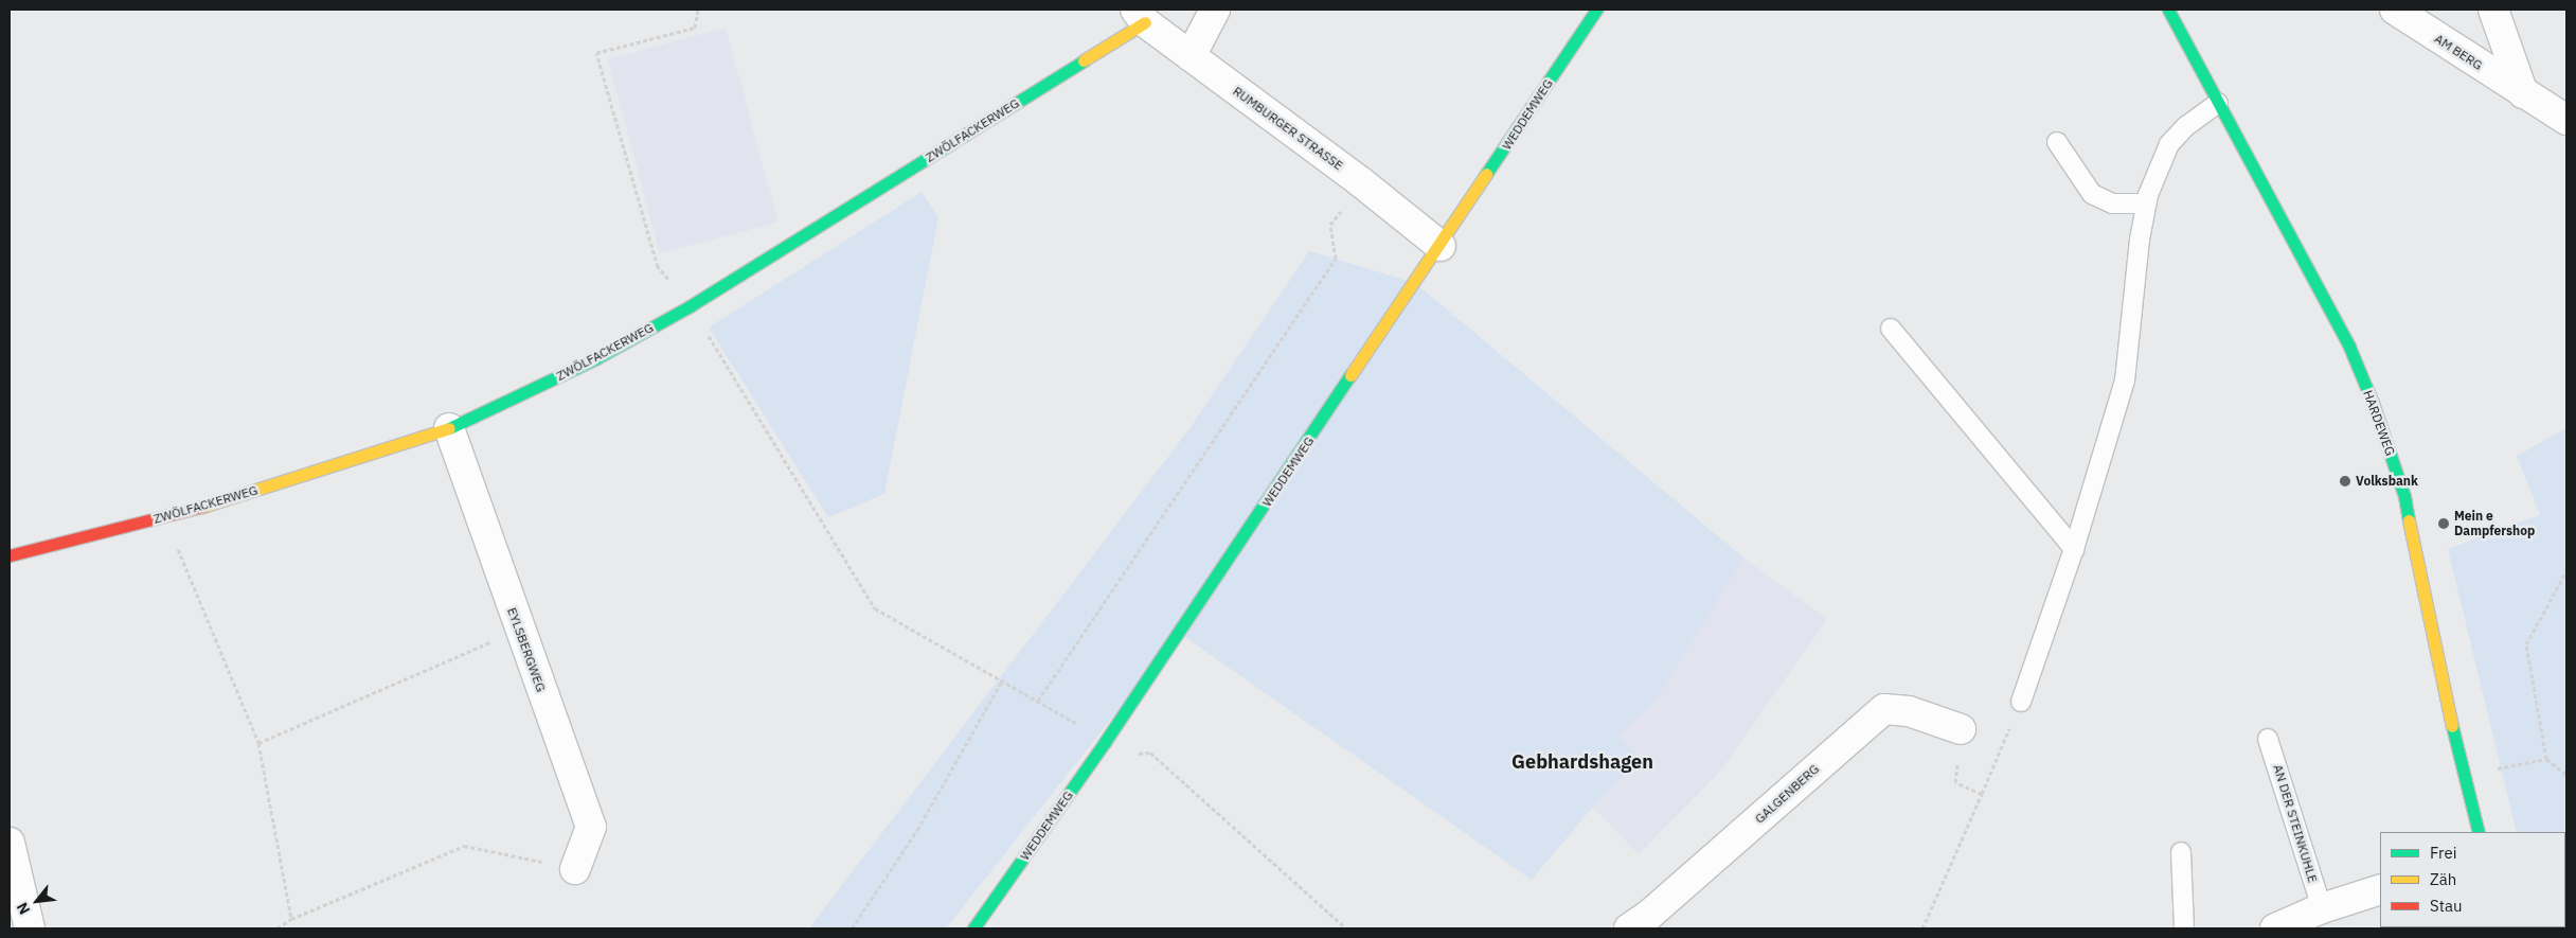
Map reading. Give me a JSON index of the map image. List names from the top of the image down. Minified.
{"streets":{"street":["AM BERG","WEDDEMWEG","RUMBURGER STRASSE","ZWÖLFACKERWEG","HARDEWEG","EYLSBERGWEG","GALGENBERG"],"lane":["AN DER STEINKUHLE"]},"crossings":[["WEDDEMWEG","RUMBURGER STRASSE"],["RUMBURGER STRASSE","ZWÖLFACKERWEG"],["ZWÖLFACKERWEG","EYLSBERGWEG"]],"districts":["Gebhardshagen"],"places":["Volksbank","Mein e Dampfershop"],"legend":["Frei","Zäh","Stau"],"north":"bottom left"}
